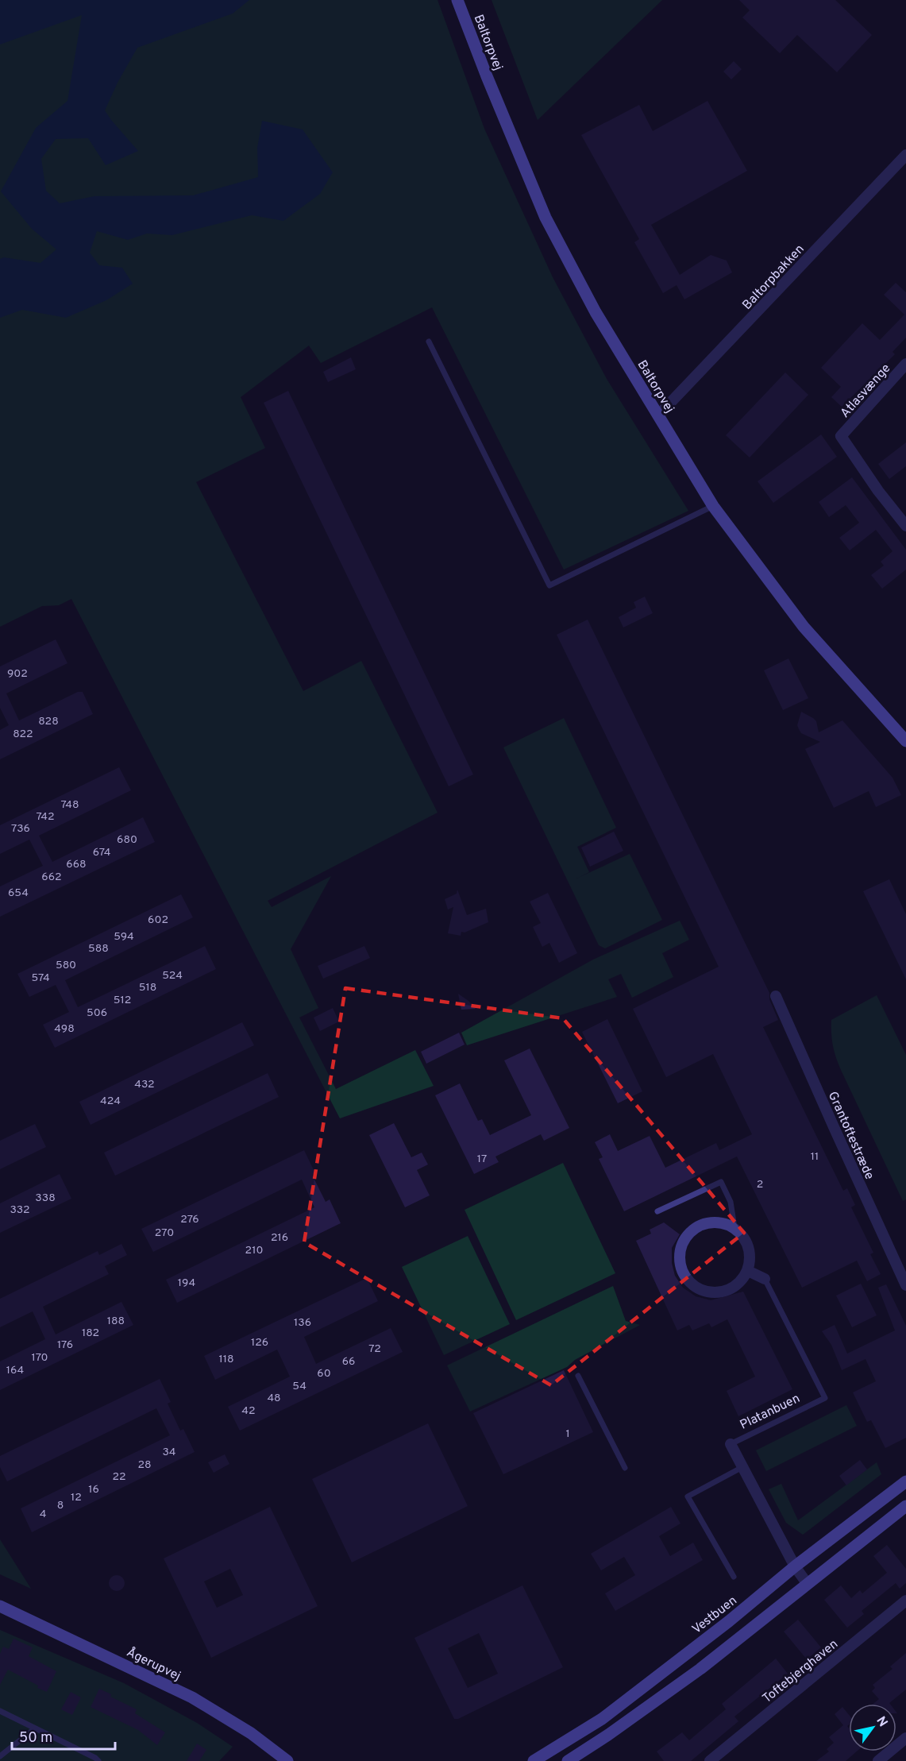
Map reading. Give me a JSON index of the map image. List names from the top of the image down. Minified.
{"streets":{"street":["Baltorpvej","Baltorpbakken","Atlasvænge","Grantoftestræde","Platanbuen","Vestbuen","Ågerupvej","Toftebjerghaven"]},"crossings":[["Baltorpvej","Baltorpbakken"],["Platanbuen","Vestbuen"]],"house_numbers":["902","828","822","748","742","736","680","674","668","662","654","602","594","588","580","524","574","518","512","506","498","432","424","11","17","2","338","332","276","270","216","210","194","188","136","182","126","176","72","170","118","66","164","60","54","48","42","1","34","28","22","16","12","8","4"],"scale_bar":"50 m","north":"top right"}
